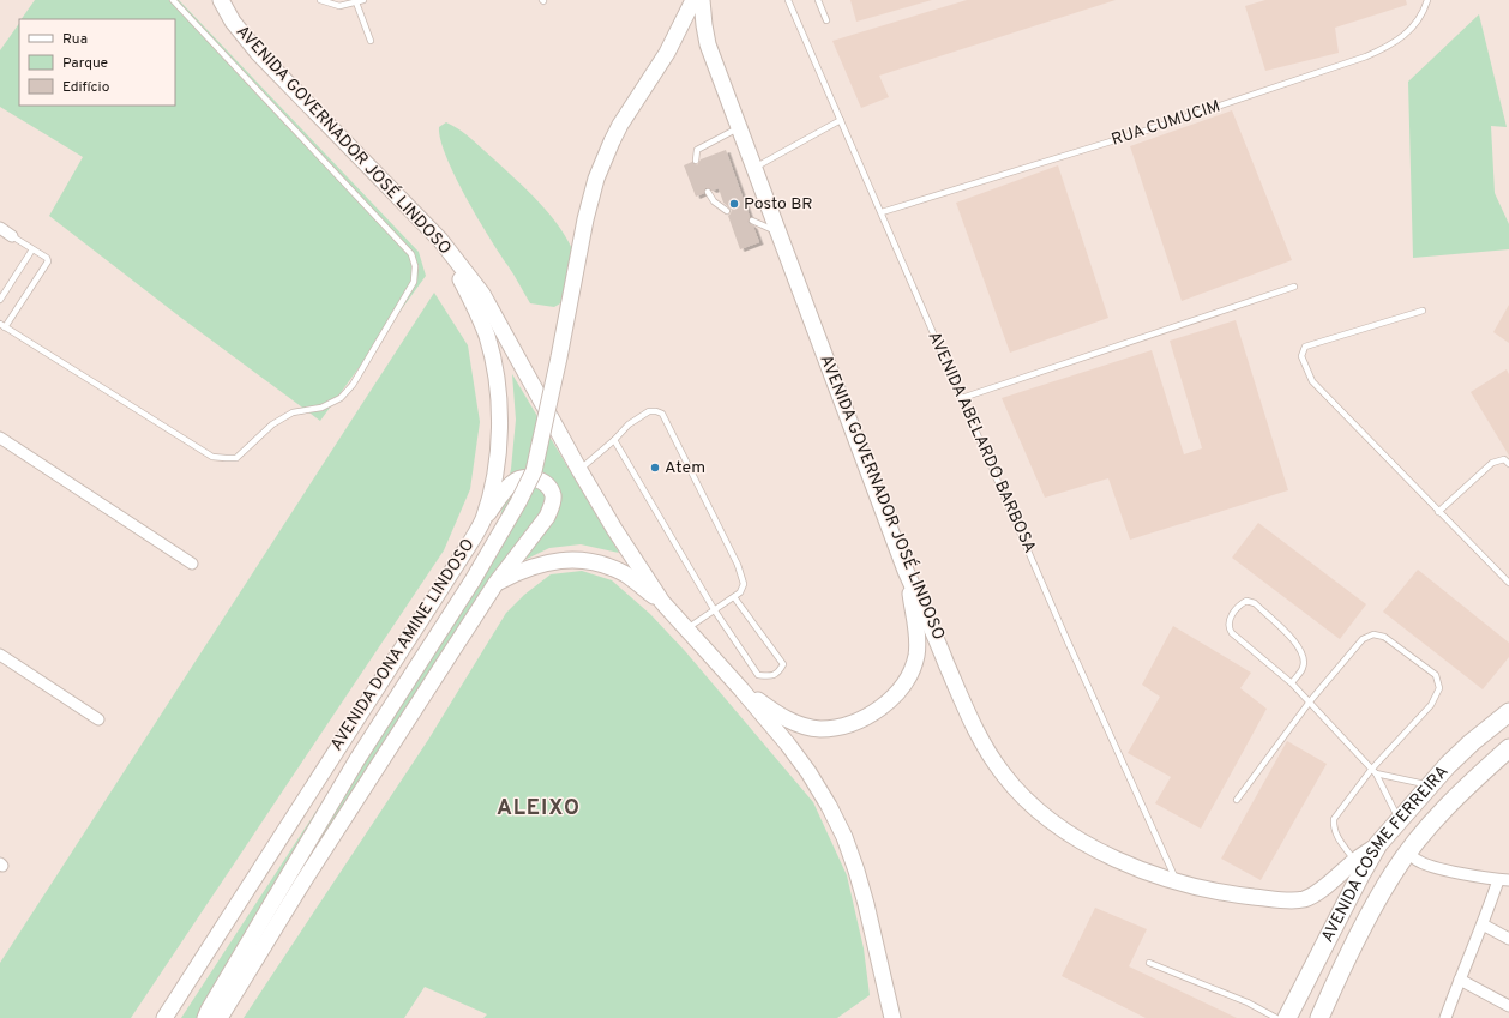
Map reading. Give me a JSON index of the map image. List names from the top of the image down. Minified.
{"streets":{"main road":["AVENIDA GOVERNADOR JOSÉ LINDOSO","AVENIDA DONA AMINE LINDOSO","AVENIDA COSME FERREIRA"],"lane":["RUA CUMUCIM","AVENIDA ABELARDO BARBOSA"]},"crossings":[["RUA CUMUCIM","AVENIDA ABELARDO BARBOSA"],["AVENIDA GOVERNADOR JOSÉ LINDOSO","AVENIDA ABELARDO BARBOSA"],["AVENIDA GOVERNADOR JOSÉ LINDOSO","AVENIDA DONA AMINE LINDOSO"],["AVENIDA GOVERNADOR JOSÉ LINDOSO","AVENIDA COSME FERREIRA"]],"districts":["ALEIXO"],"places":["Posto BR","Atem"],"legend":["Rua","Parque","Edifício"]}
